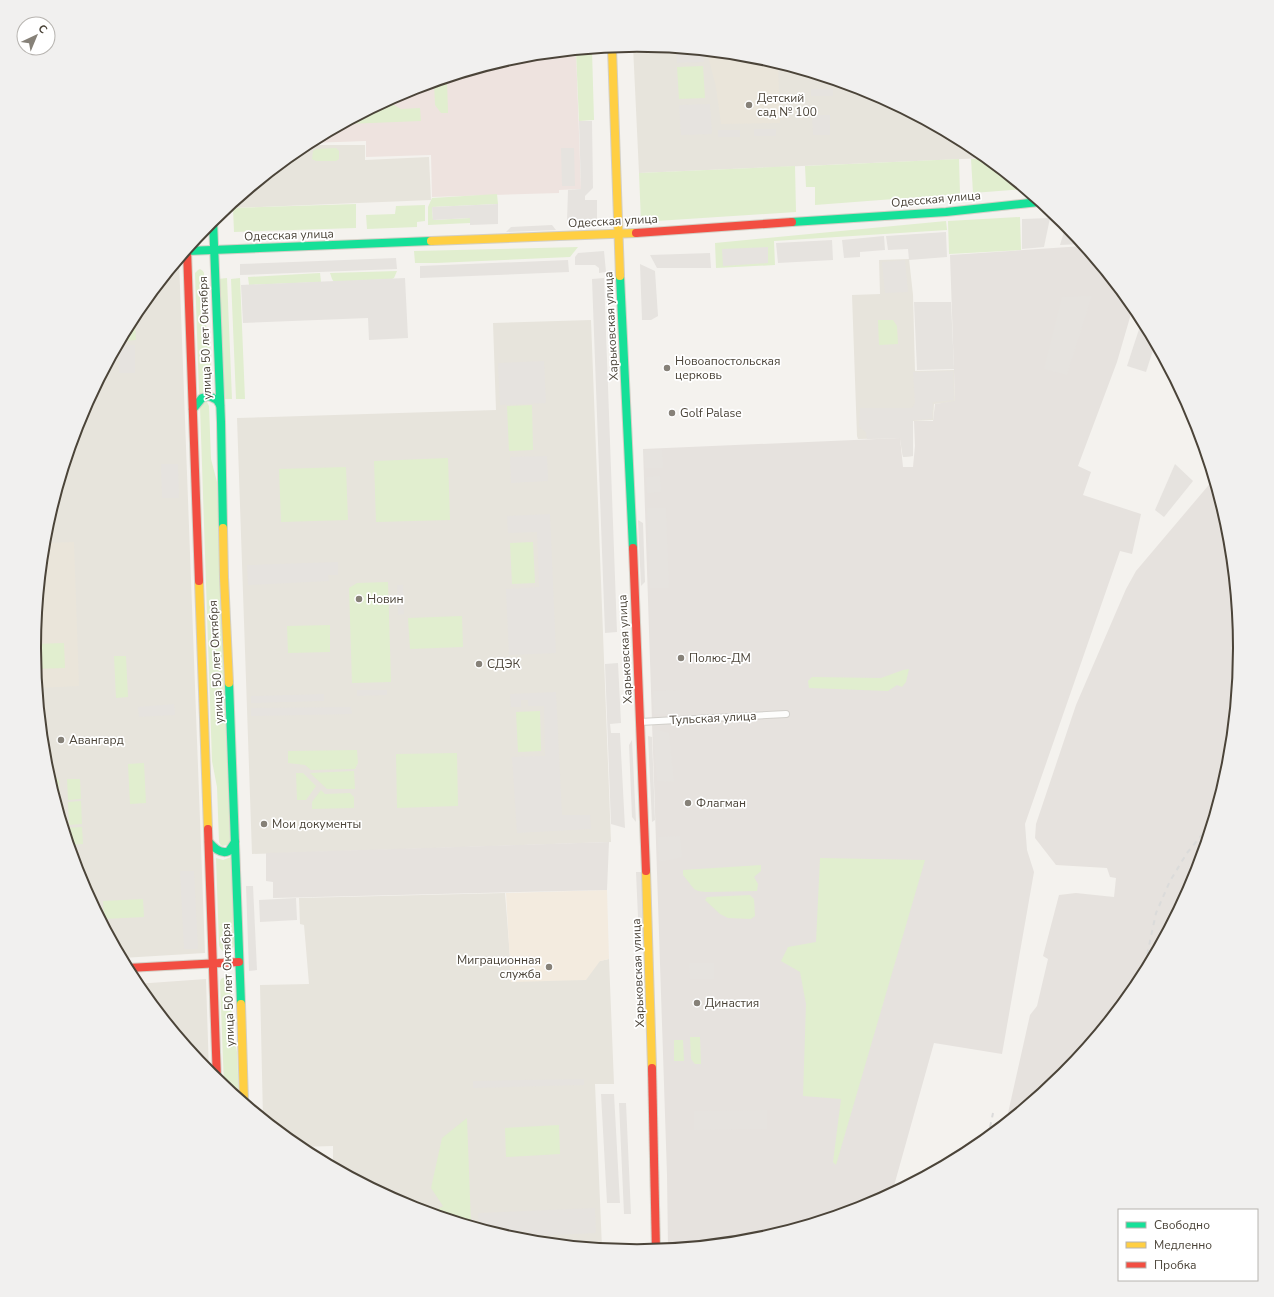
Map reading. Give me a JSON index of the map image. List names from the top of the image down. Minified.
{"streets":{"street":["Одесская улица","Харьковская улица","улица 50 лет Октября","Тульская улица"]},"crossings":[["Одесская улица","Харьковская улица"],["Одесская улица","улица 50 лет Октября"],["Харьковская улица","Тульская улица"]],"places":["Детский сад № 100","Новоапостольская церковь","Golf Palase","Новин","Полюс-ДМ","СДЭК","Авангард","Флагман","Мои документы","Миграционная служба","Династия"],"legend":["Свободно","Медленно","Пробка"],"north":"top right"}
